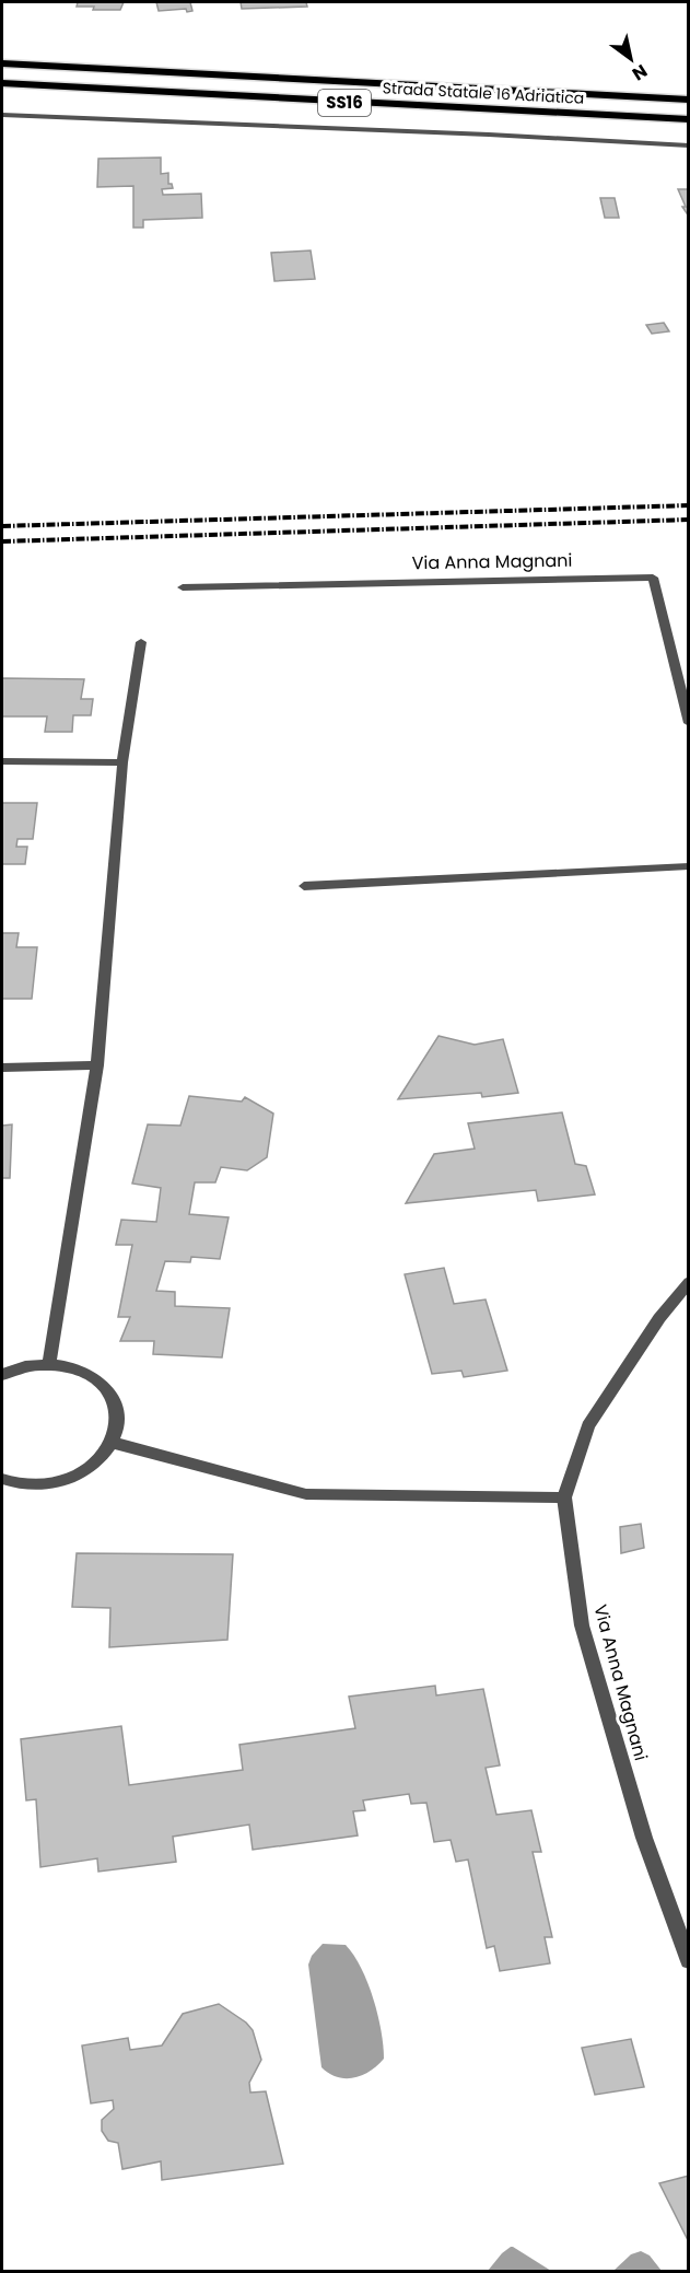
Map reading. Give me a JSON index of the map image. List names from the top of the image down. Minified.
{"streets":{"highway":["Strada Statale 16 Adriatica","SS16"],"street":["Via Anna Magnani"]},"north":"bottom right"}
